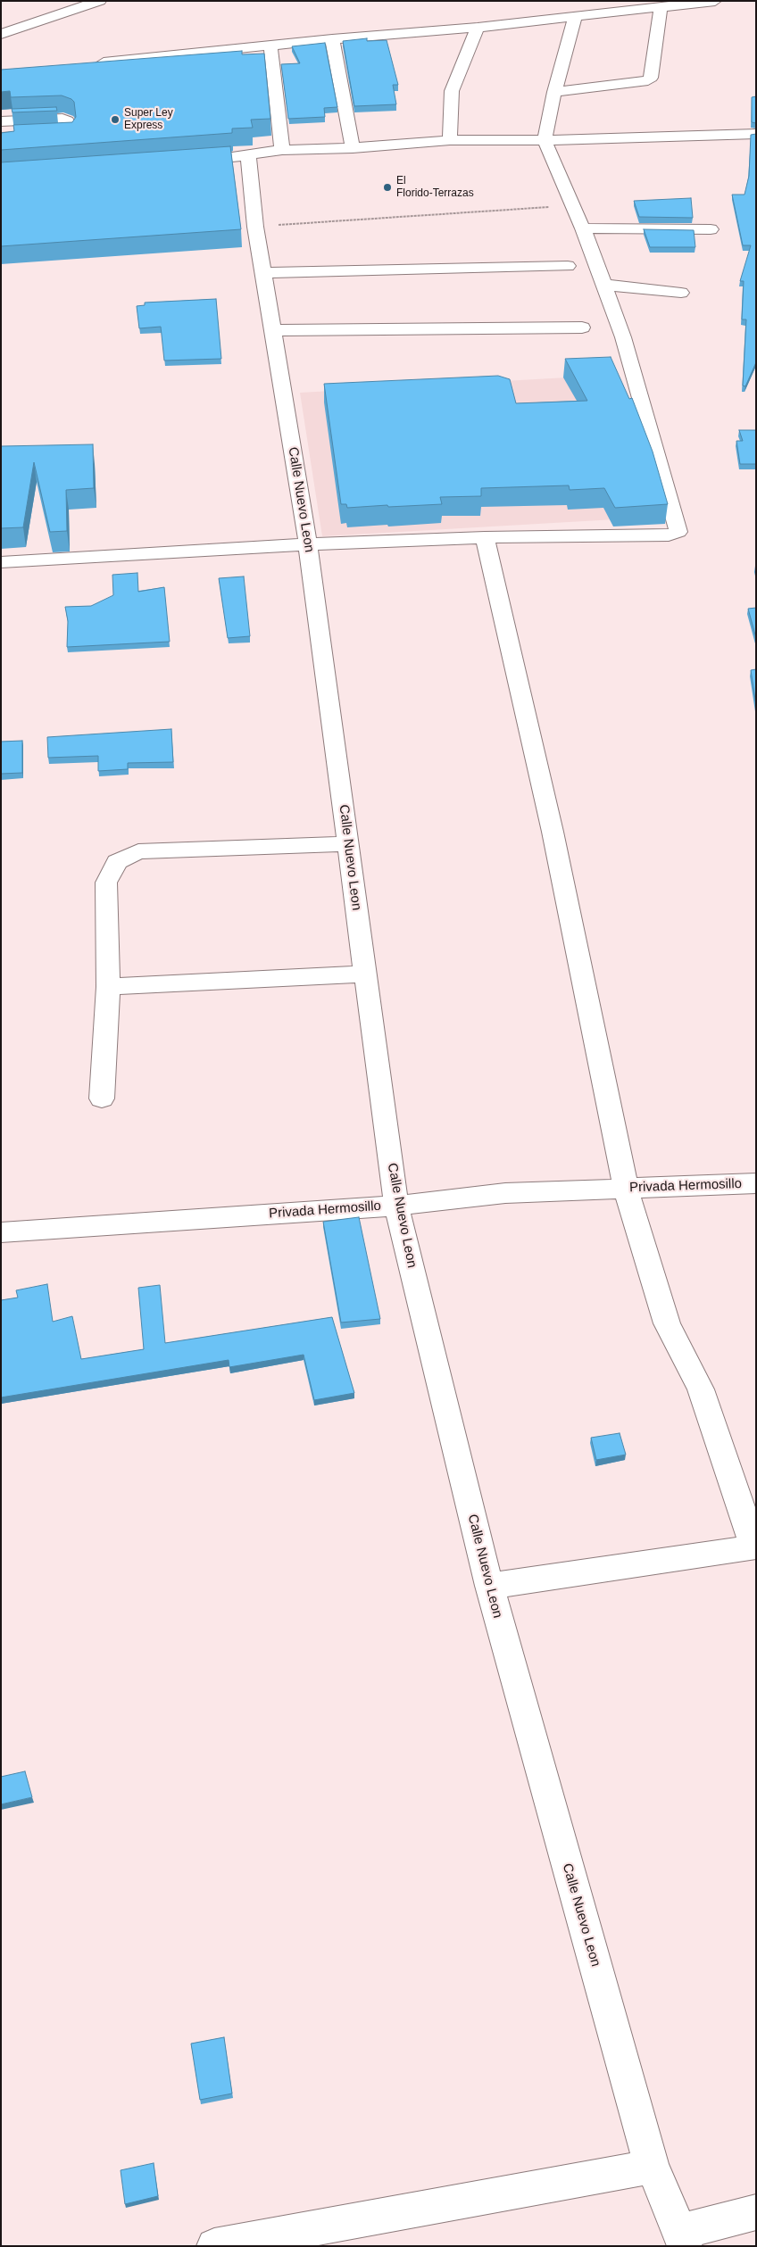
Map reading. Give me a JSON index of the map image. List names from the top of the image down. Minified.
{"streets":{"street":["Calle Nuevo Leon","Privada Hermosillo"]},"crossings":[["Calle Nuevo Leon","Privada Hermosillo"]],"places":["Super Ley Express","El Florido-Terrazas"]}
